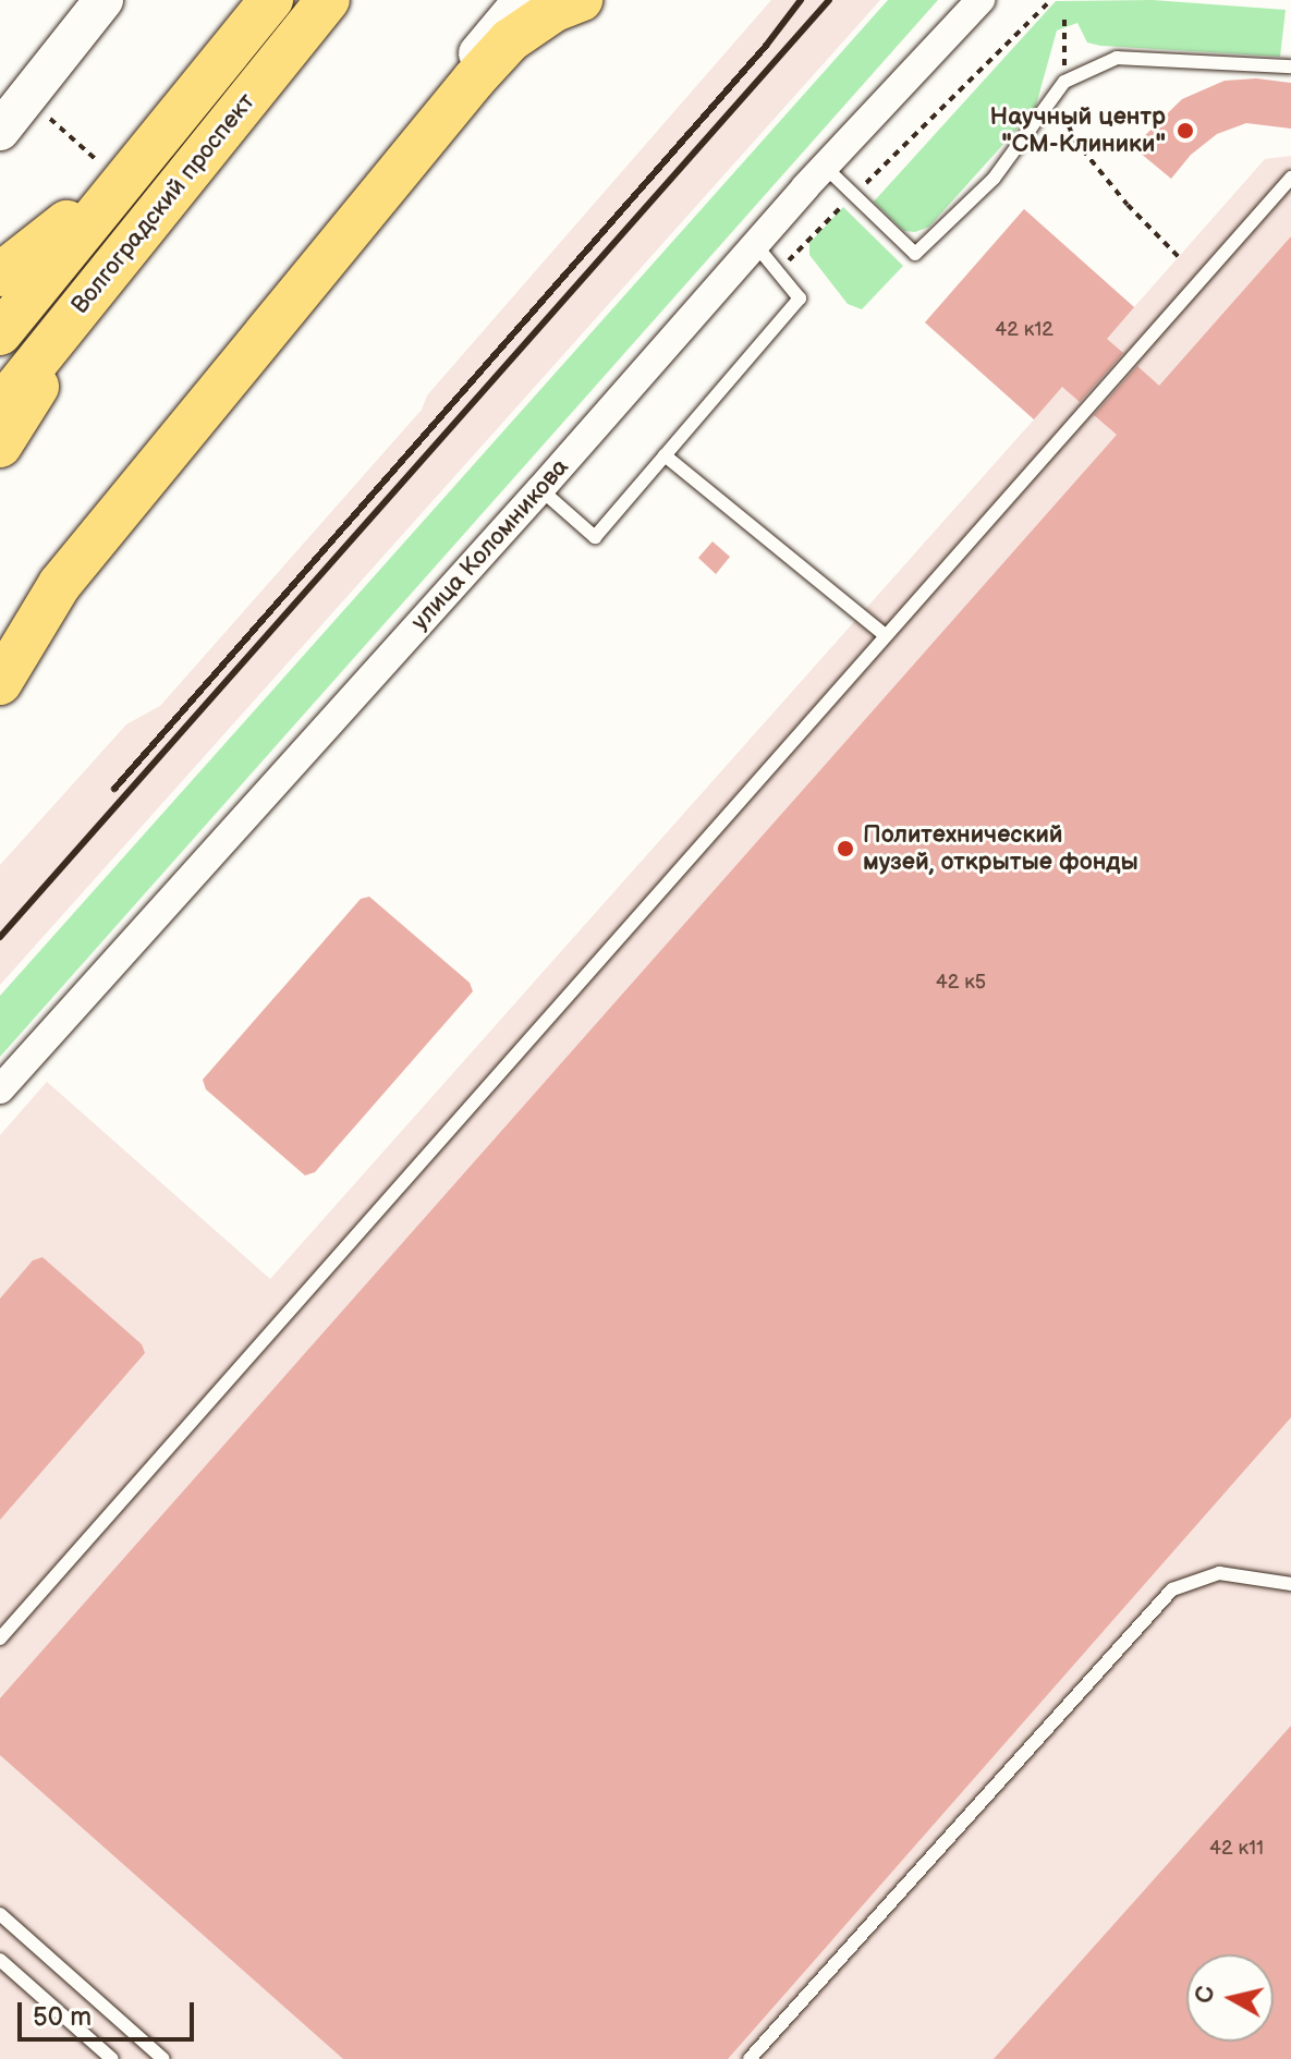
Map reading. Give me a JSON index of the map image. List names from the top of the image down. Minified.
{"streets":{"main road":["Волгоградский проспект"],"street":["улица Коломникова"]},"places":["Научный центр \"СМ-Клиники\"","Политехнический музей, открытые фонды"],"house_numbers":["42 к12","42 к5","42 к11"],"scale_bar":"50 m","north":"left"}
